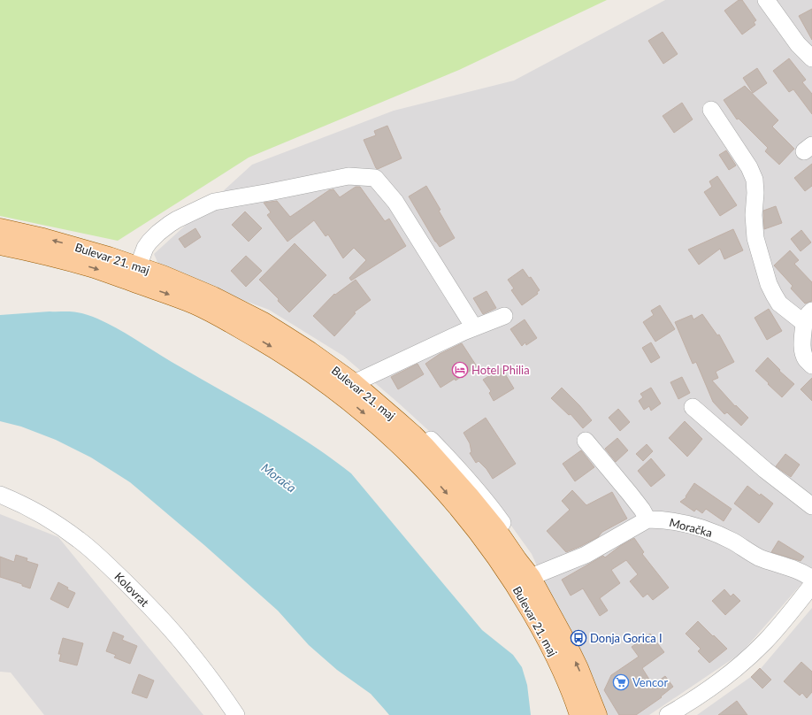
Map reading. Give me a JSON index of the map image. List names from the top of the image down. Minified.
{"streets":{"main road":["Bulevar 21. maj"],"street":["Moračka","Kolovrat"]},"water":["Morača"],"places":{"hotel":["Hotel Philia"],"bus stop":["Donja Gorica I"],"supermarket":["Vencor"]}}
